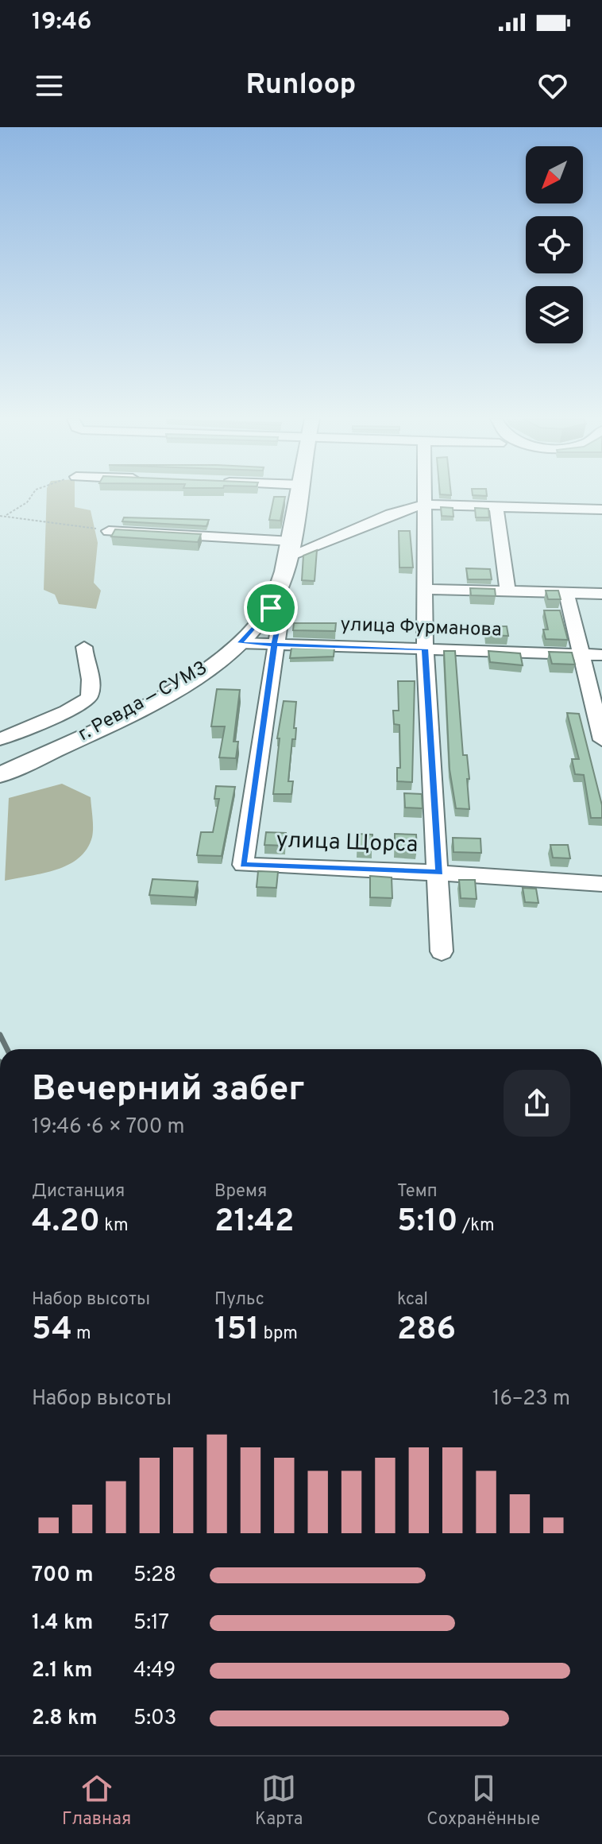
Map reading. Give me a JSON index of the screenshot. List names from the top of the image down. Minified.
{"streets":{"main road":["г. Ревда — СУМЗ"],"street":["улица Фурманова","улица Щорса"]},"crossings":[["улица Фурманова","г. Ревда — СУМЗ"],["улица Фурманова","улица Щорса"]],"north":"bottom left","page":{"status":"19:46","header":"Runloop","heading":["Вечерний забег","19:46 · 6 × 700 m"],"stats":[["Дистанция","4.20 km"],["Время","21:42"],["Темп","5:10 /km"],["Набор высоты","54 m"],["Пульс","151 bpm"],["kcal","286"]],"chart":["Набор высоты","16–23 m"],"list":[{"name":"700 m","note":"5:28"},{"name":"1.4 km","note":"5:17"},{"name":"2.1 km","note":"4:49"},{"name":"2.8 km","note":"5:03"}],"tabs":["Главная","Карта","Сохранённые"]}}
